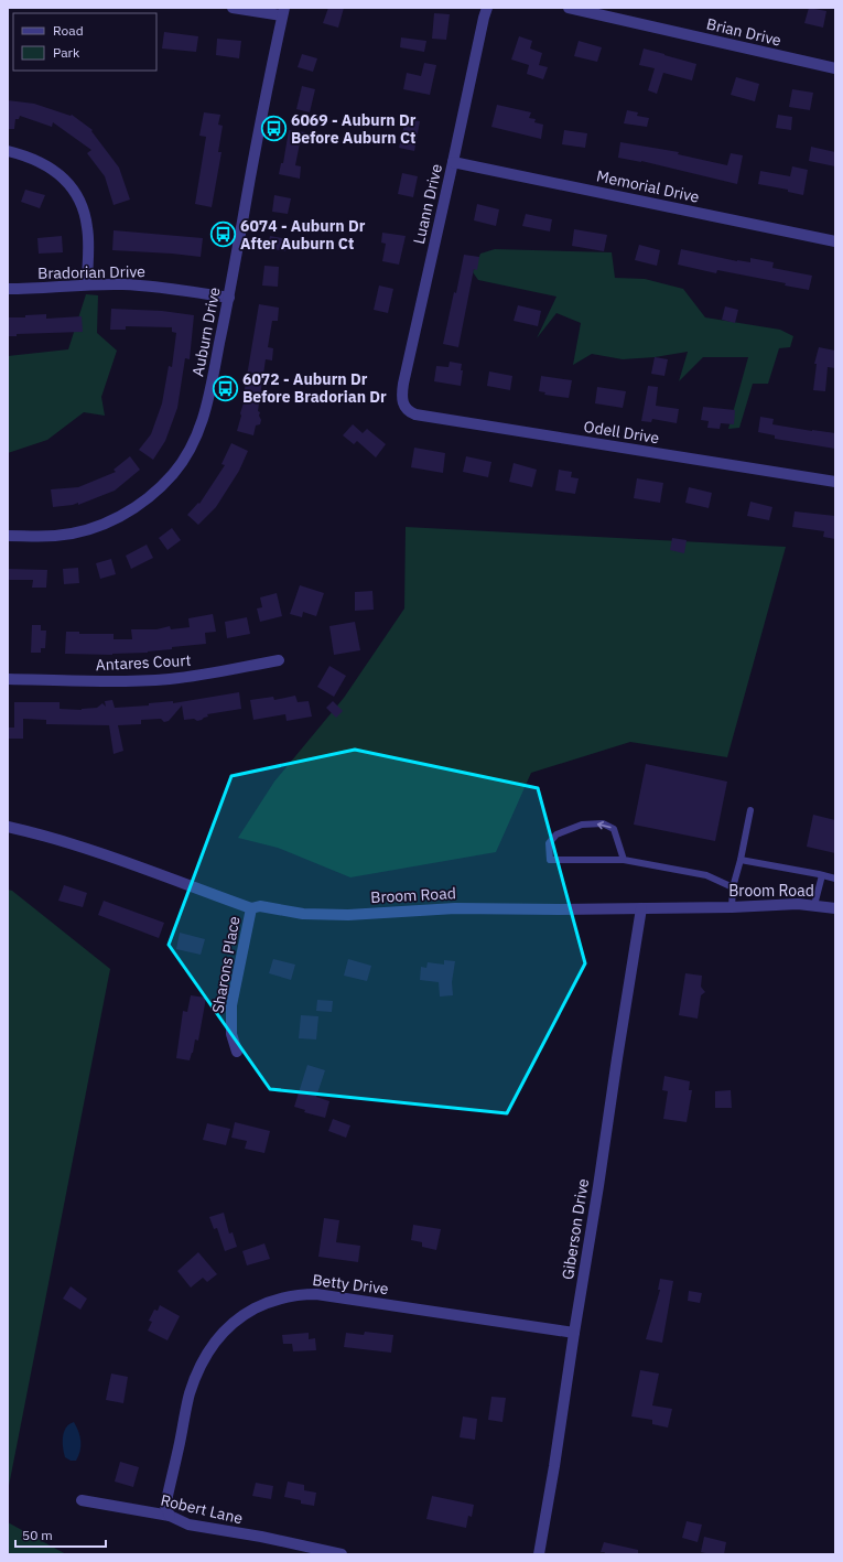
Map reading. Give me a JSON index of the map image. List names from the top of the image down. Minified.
{"streets":{"street":["Brian Drive","Memorial Drive","Luann Drive","Bradorian Drive","Auburn Drive","Odell Drive","Antares Court","Broom Road","Sharons Place","Giberson Drive","Betty Drive","Robert Lane"]},"crossings":[["Memorial Drive","Luann Drive"],["Luann Drive","Odell Drive"],["Bradorian Drive","Auburn Drive"],["Broom Road","Sharons Place"],["Broom Road","Giberson Drive"],["Giberson Drive","Betty Drive"],["Betty Drive","Robert Lane"]],"places":{"bus stop":["6069 - Auburn Dr Before Auburn Ct","6074 - Auburn Dr After Auburn Ct","6072 - Auburn Dr Before Bradorian Dr"]},"legend":["Road","Park"],"scale_bar":"50 m"}
